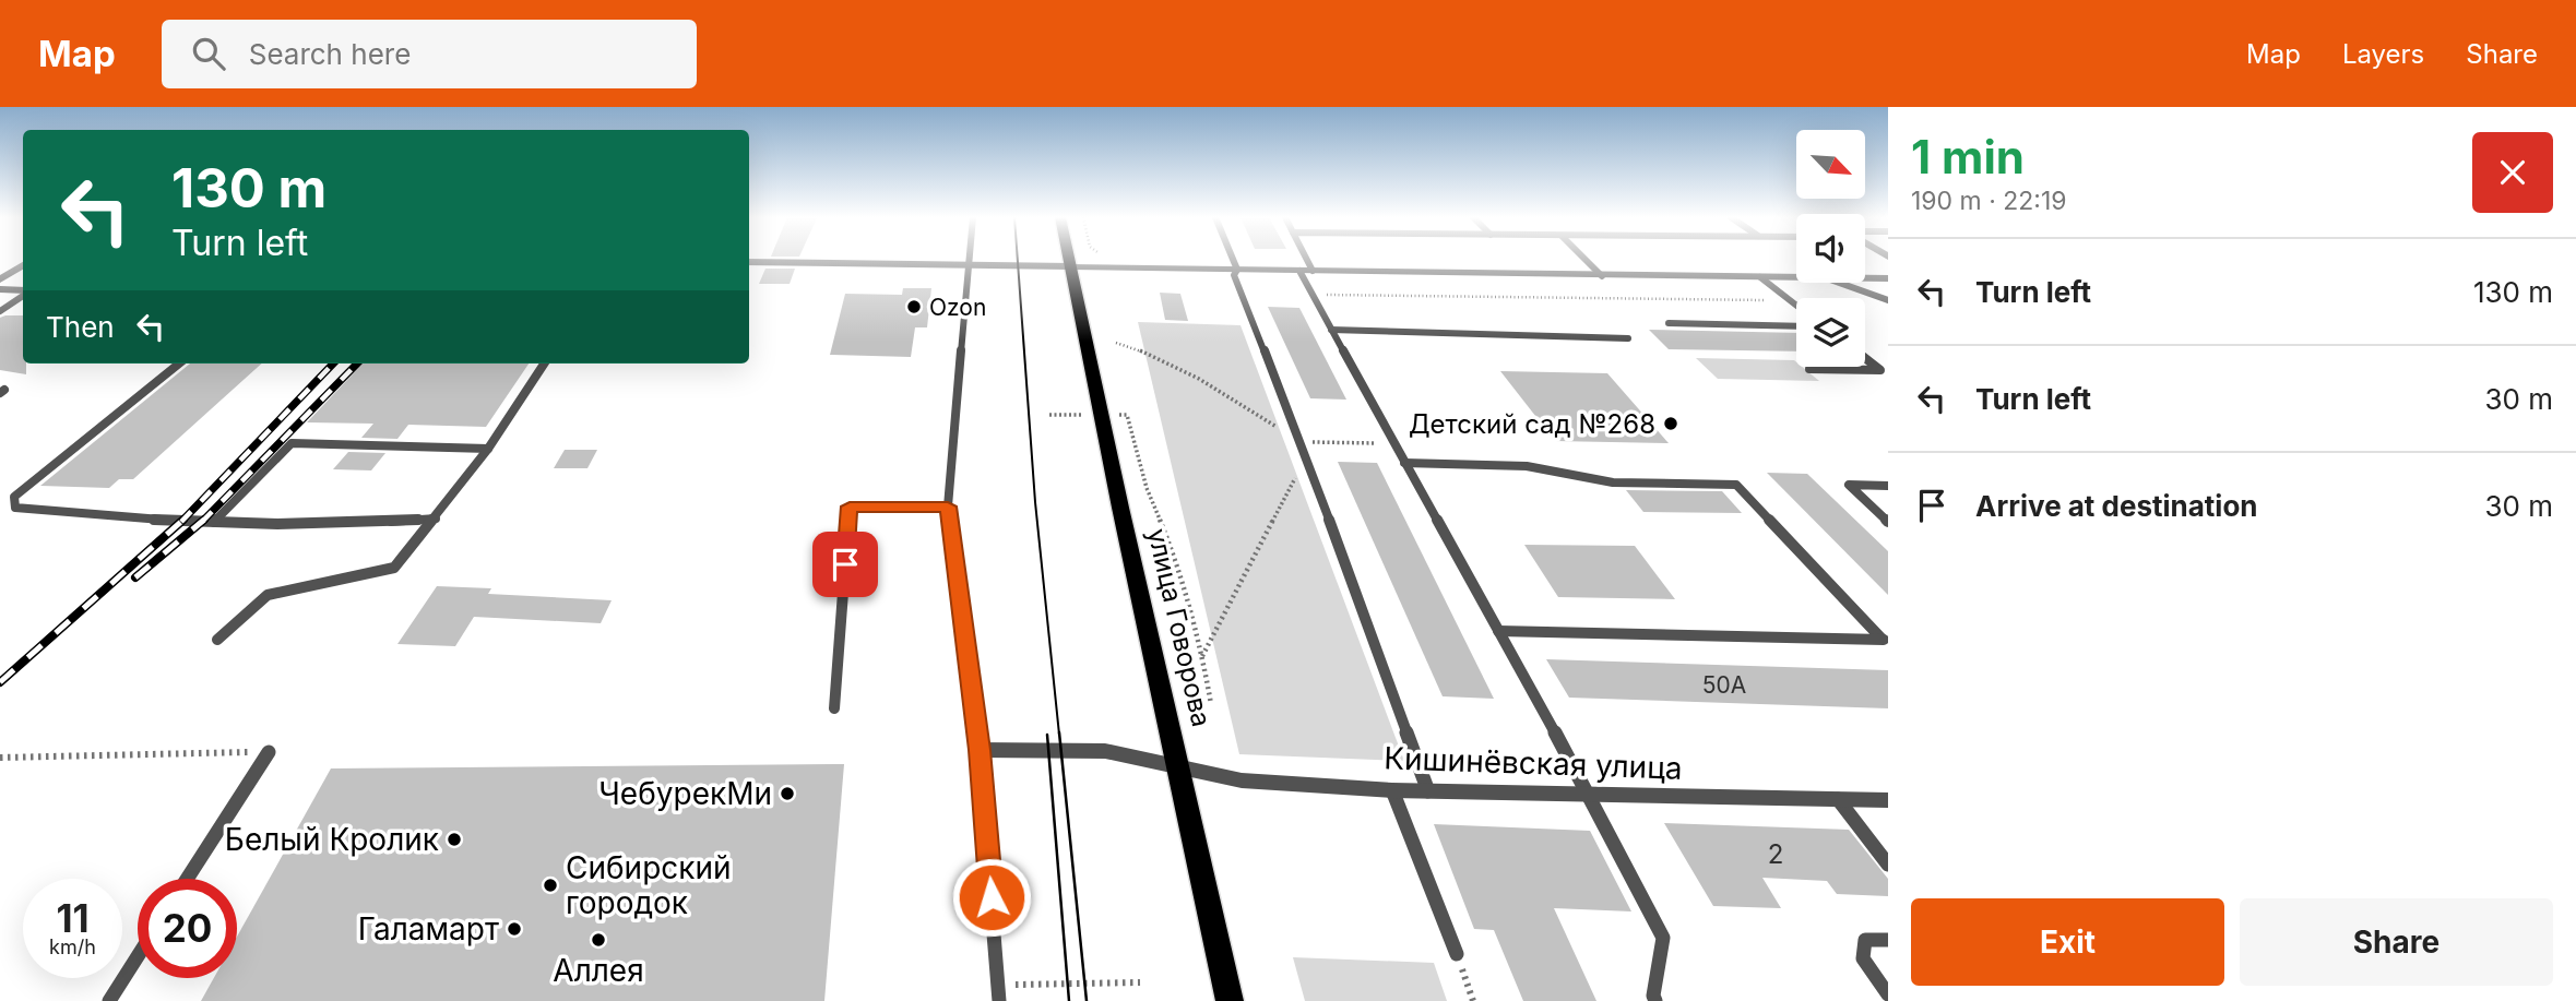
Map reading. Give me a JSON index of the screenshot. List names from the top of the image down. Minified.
{"streets":{"main road":["улица Говорова"],"street":["Кишинёвская улица"]},"crossings":[["улица Говорова","Кишинёвская улица"]],"places":["Ozon","Детский сад №268","ЧебурекМи","Белый Кролик","Сибирский городок","Галамарт","Аллея"],"house_numbers":["50А","2"],"north":"bottom right","page":{"header":"Map","search":"Search here","nav":["Map","Layers","Share"],"heading":["1 min","190 m · 22:19"],"turn":["130 m","Turn left"],"list":[{"name":"Turn left","value":"130 m"},{"name":"Turn left","value":"30 m"},{"name":"Arrive at destination","value":"30 m"}],"then":"Then","speed":"11 km/h","limit":"20","buttons":["Exit","Share"]}}
